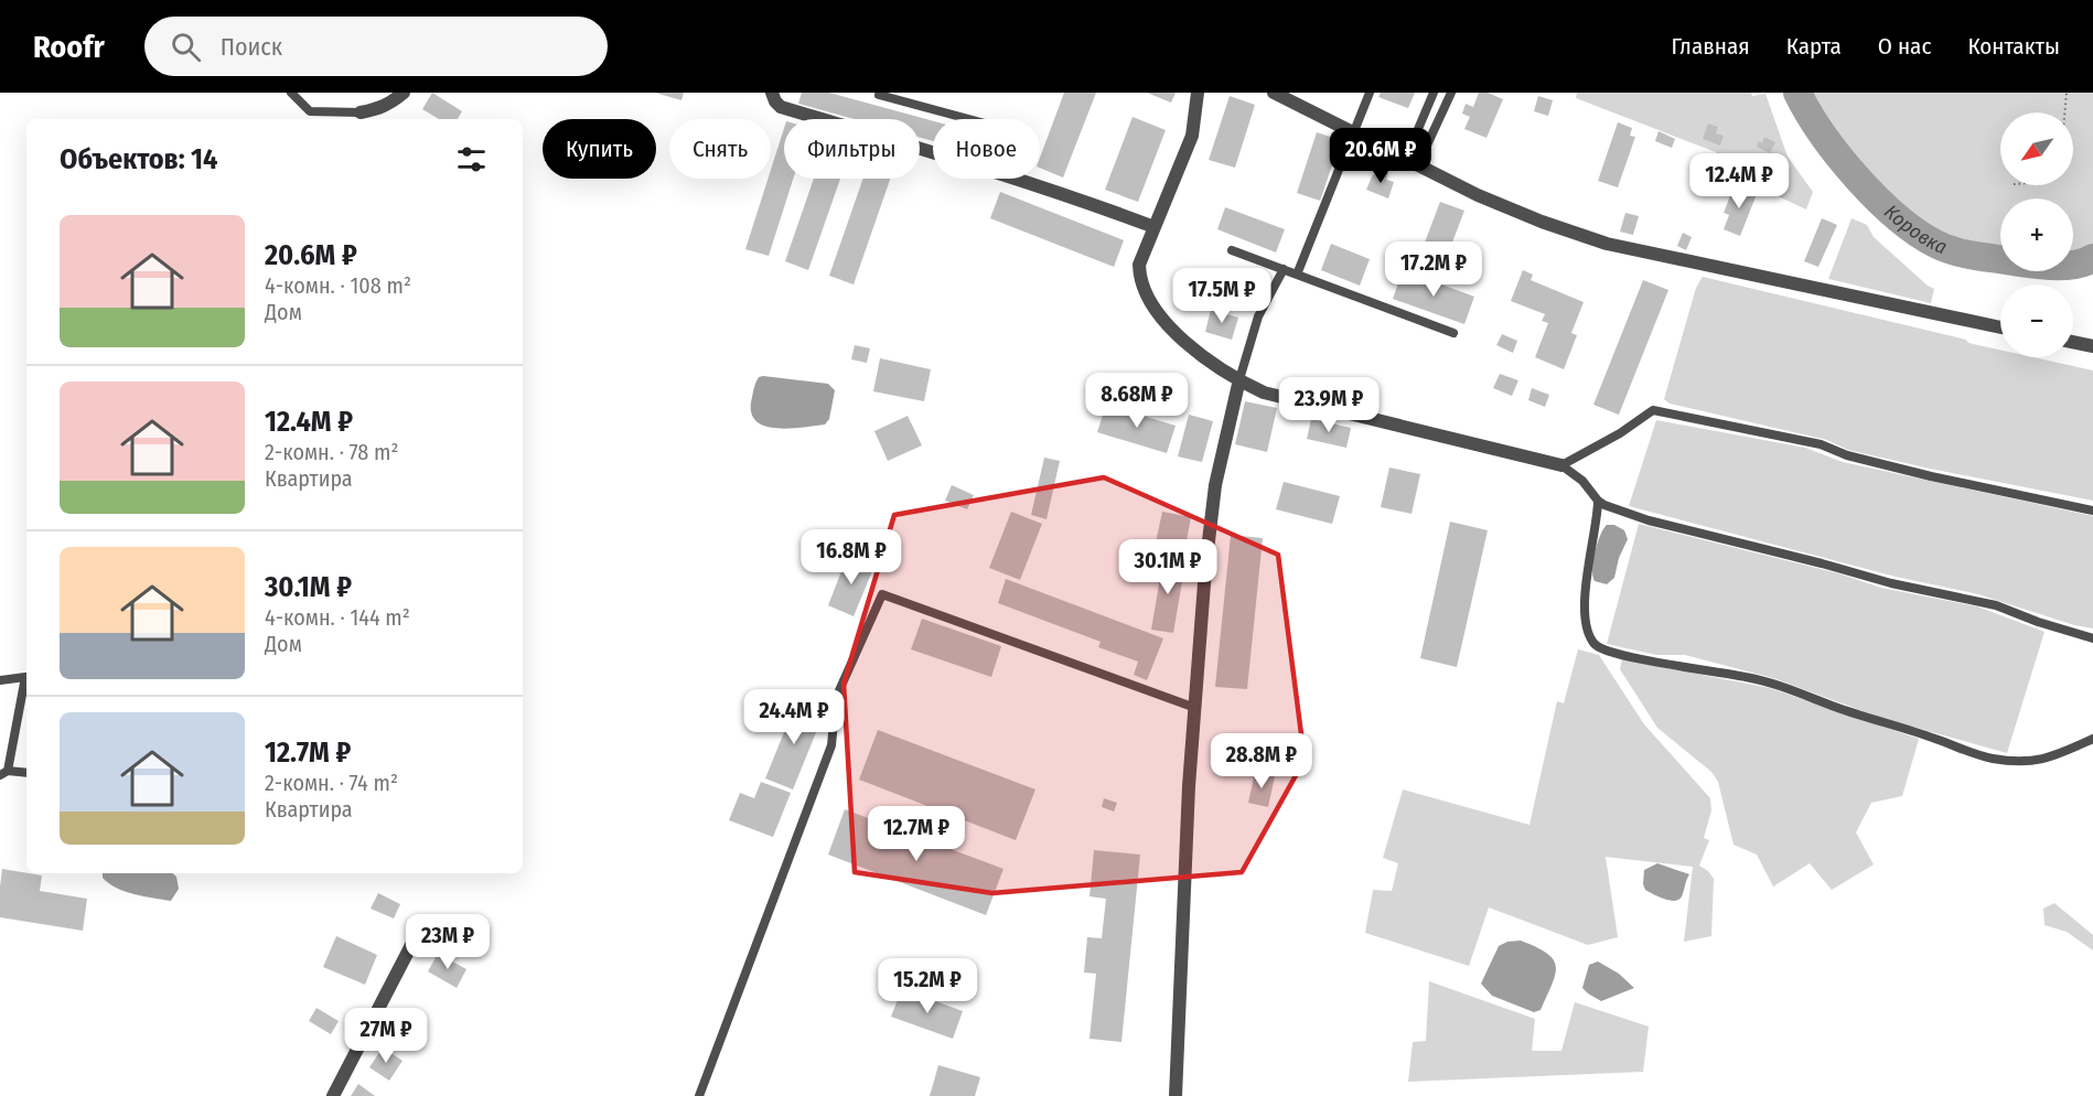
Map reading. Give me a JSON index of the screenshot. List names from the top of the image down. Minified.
{"water":["Коровка"],"north":"bottom left","page":{"header":"Roofr","search":"Поиск","nav":["Главная","Карта","О нас","Контакты"],"map_buttons":["+","−"],"chip":["Купить","Снять","Фильтры","Новое"],"heading":"Объектов: 14","price":["20.6M ₽","12.4M ₽","17.2M ₽","17.5M ₽","8.68M ₽","23.9M ₽","16.8M ₽","30.1M ₽","24.4M ₽","28.8M ₽","12.7M ₽","23M ₽","15.2M ₽","27M ₽"],"list":[{"name":"20.6M ₽","note":"4-комн. · 108 m² · Дом"},{"name":"12.4M ₽","note":"2-комн. · 78 m² · Квартира"},{"name":"30.1M ₽","note":"4-комн. · 144 m² · Дом"},{"name":"12.7M ₽","note":"2-комн. · 74 m² · Квартира"}]}}
